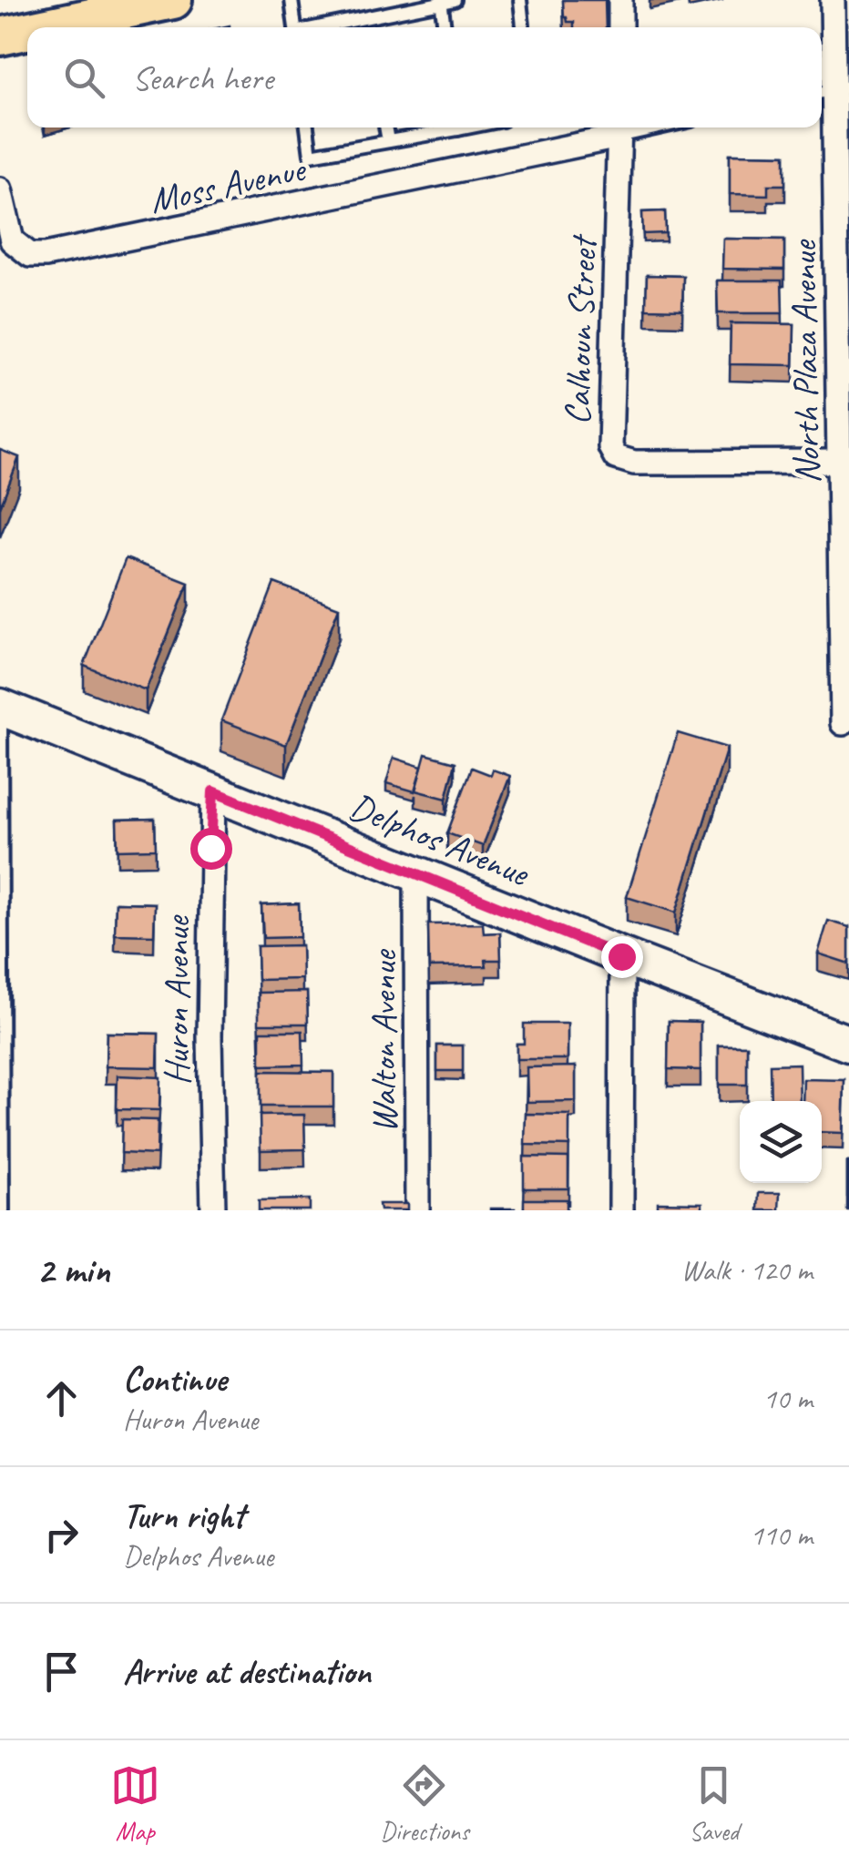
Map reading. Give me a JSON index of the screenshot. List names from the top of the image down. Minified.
{"streets":{"street":["Moss Avenue","Calhoun Street","North Plaza Avenue","Delphos Avenue","Huron Avenue","Walton Avenue"]},"crossings":[["Moss Avenue","Calhoun Street"],["Calhoun Street","North Plaza Avenue"],["Delphos Avenue","Huron Avenue"],["Delphos Avenue","Walton Avenue"]],"page":{"search":"Search here","heading":["2 min","Walk · 120 m"],"list":[["Continue","Huron Avenue","10 m"],["Turn right","Delphos Avenue","110 m"],"Arrive at destination"],"nav":["Map","Directions","Saved"]}}
